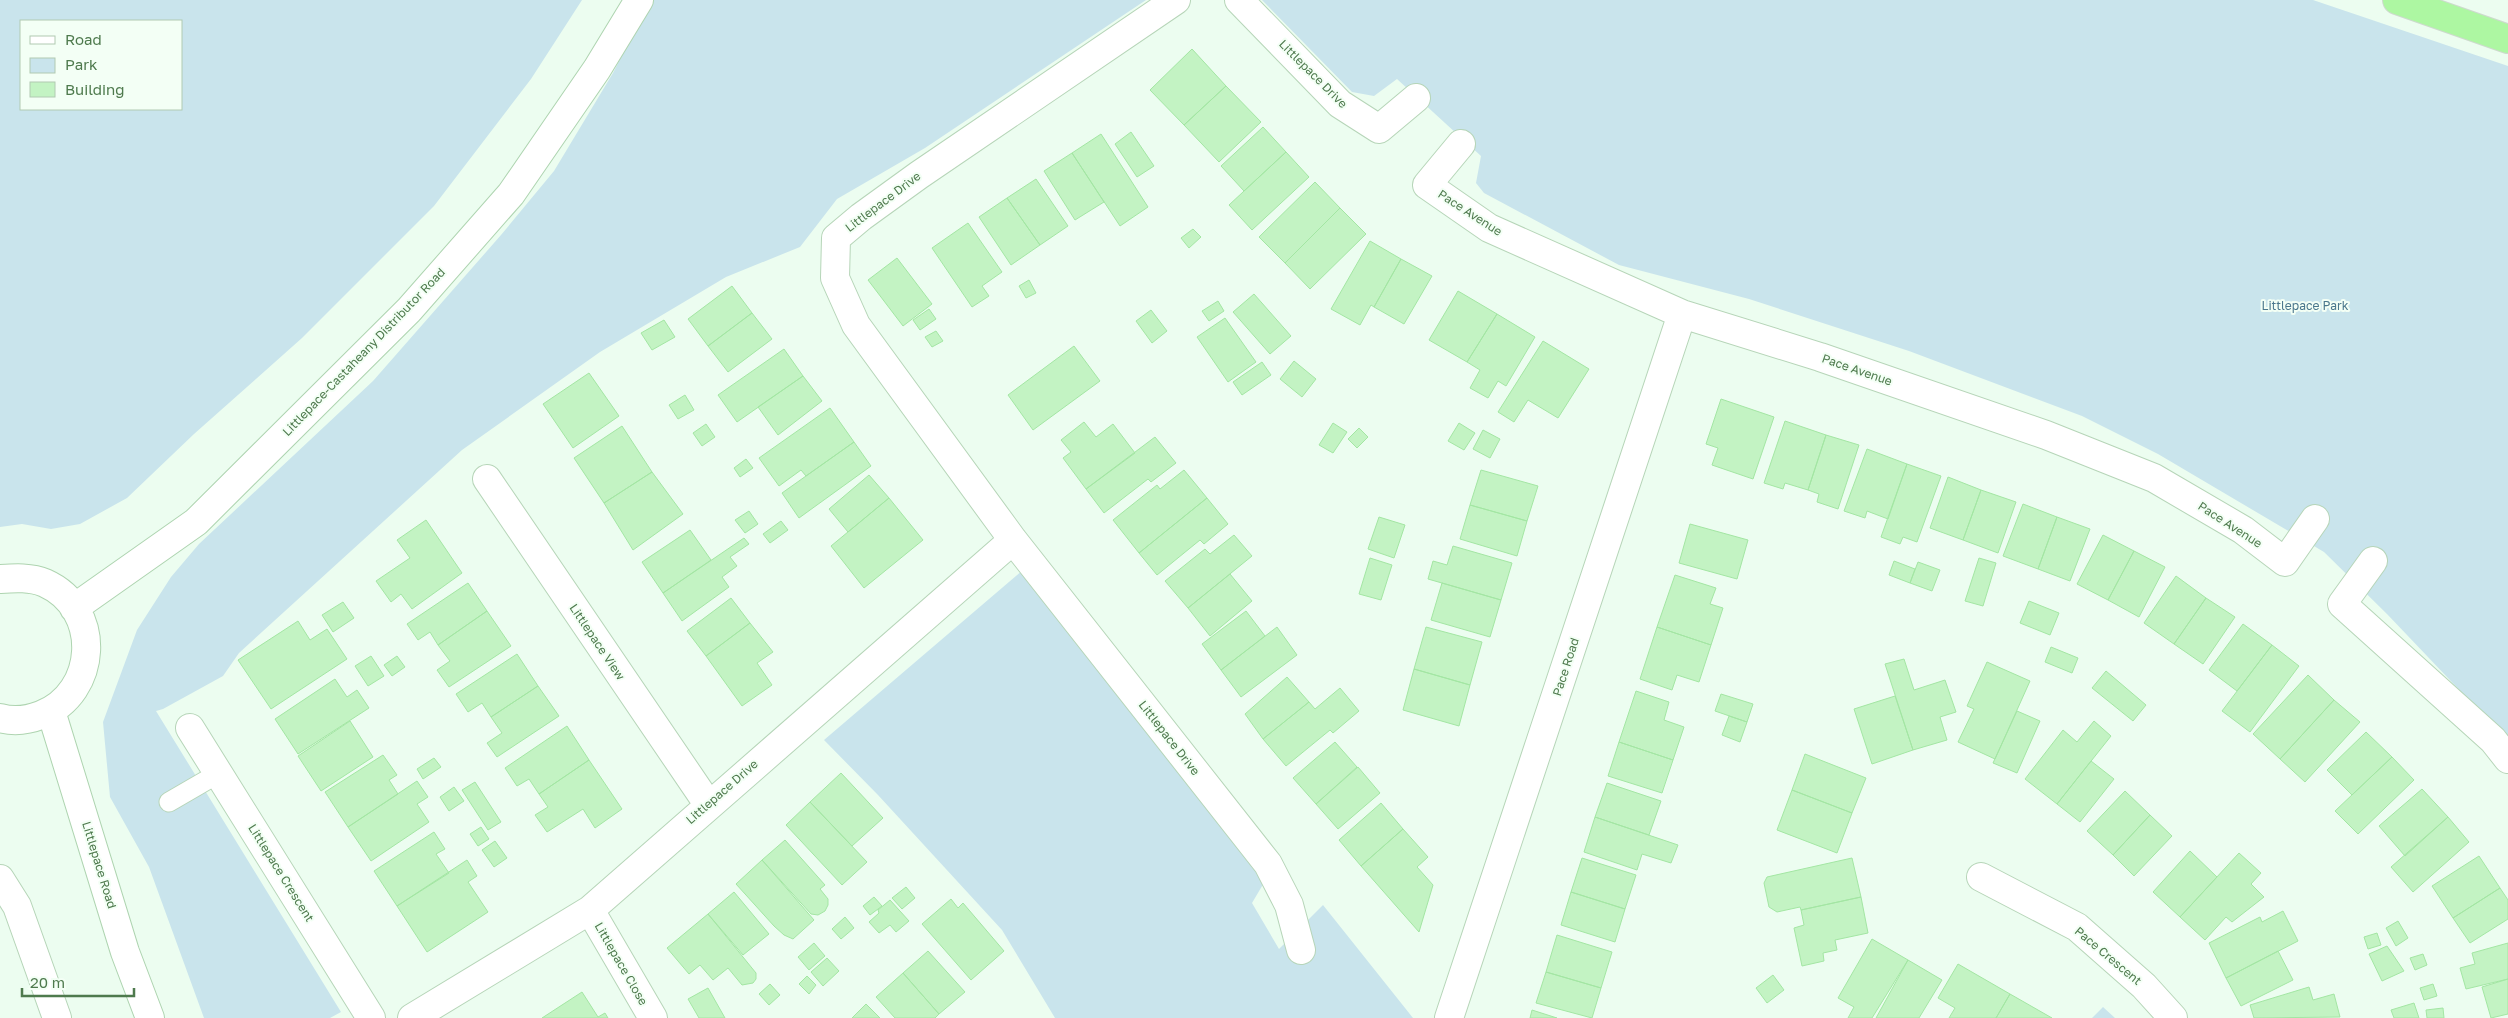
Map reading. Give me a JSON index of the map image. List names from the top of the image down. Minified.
{"streets":{"street":["Littlepace Drive","Pace Avenue","Littlepace-Castaheany Distributor Road","Littlepace View","Pace Road","Littlepace Road","Littlepace Crescent","Pace Crescent","Littlepace Close"]},"crossings":[["Littlepace Drive","Littlepace View"],["Littlepace Drive","Littlepace Close"],["Pace Avenue","Pace Road"]],"parks":["Littlepace Park"],"legend":["Road","Park","Building"],"scale_bar":"20 m"}
